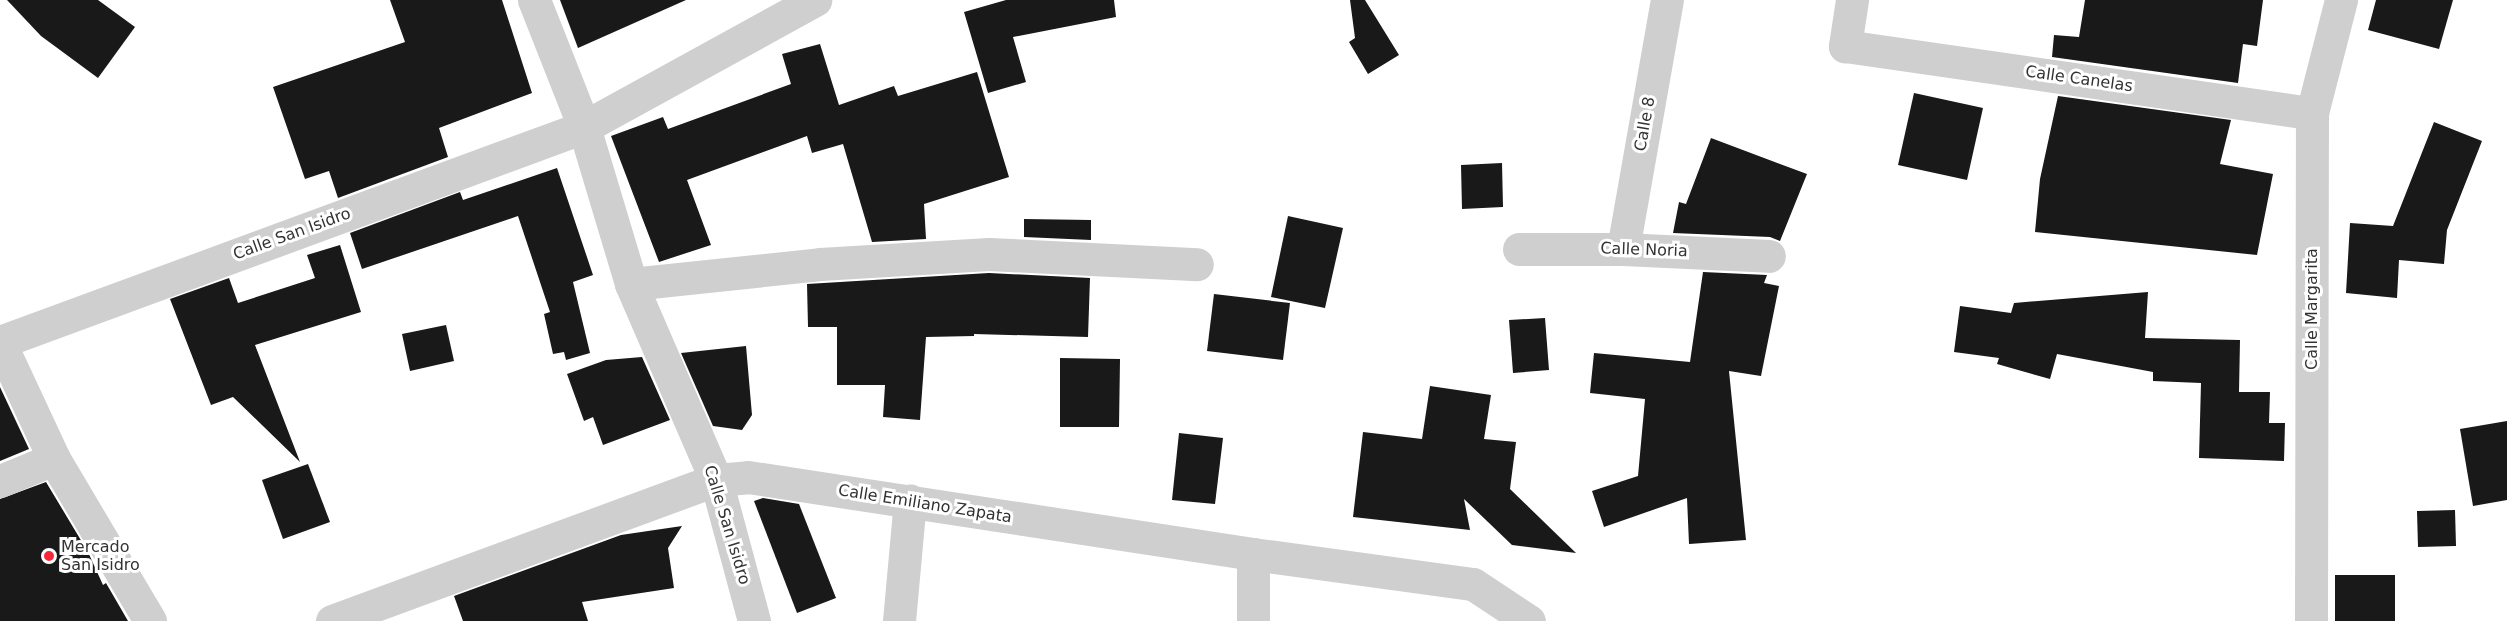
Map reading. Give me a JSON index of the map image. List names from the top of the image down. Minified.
{"streets":{"street":["Calle Canelas","Calle 8","Calle San Isidro","Calle Noria","Calle Margarita","Calle Emiliano Zapata"]},"crossings":[["Calle Canelas","Calle Margarita"],["Calle 8","Calle Noria"],["Calle San Isidro","Calle Emiliano Zapata"]],"places":["Mercado San Isidro"]}
